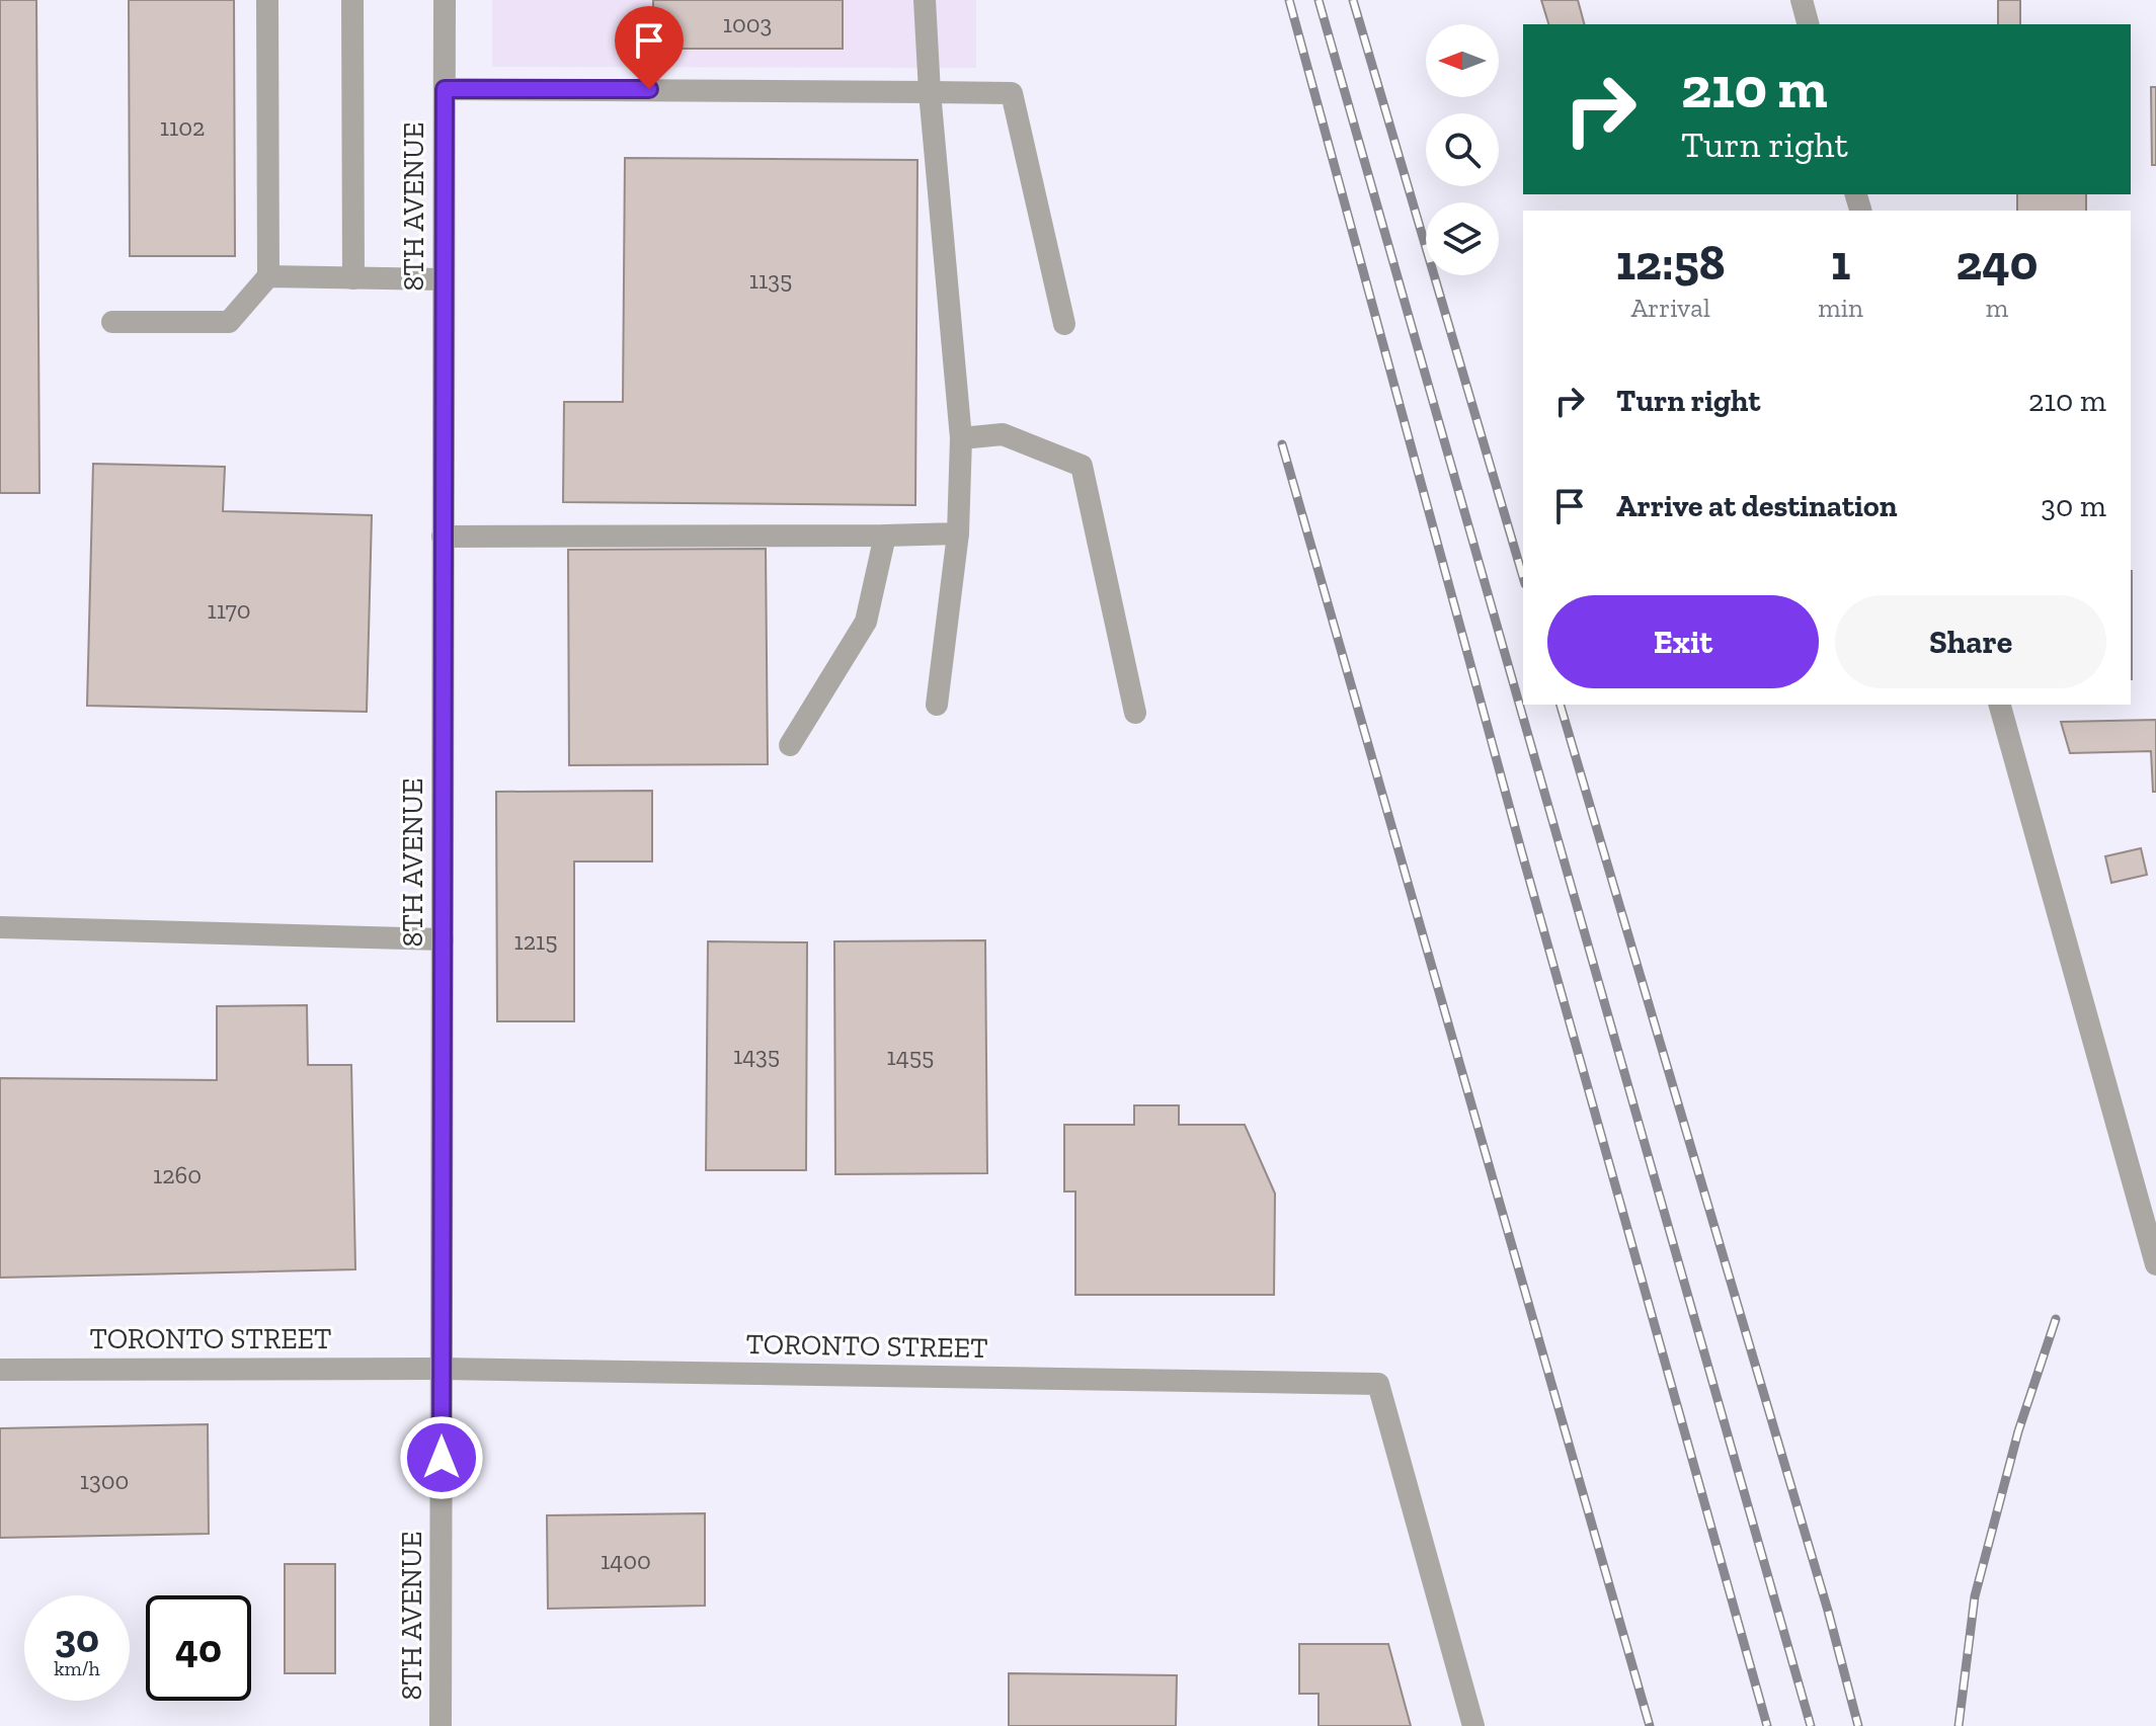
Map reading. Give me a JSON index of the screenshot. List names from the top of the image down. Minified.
{"streets":{"street":["8TH AVENUE","TORONTO STREET"]},"crossings":[["8TH AVENUE","TORONTO STREET"]],"house_numbers":["1003","1102","1135","1170","1215","1435","1455","1260","1300","1400"],"north":"left","page":{"turn":["210 m","Turn right"],"eta":["12:58","Arrival","1","min","240","m"],"list":[{"name":"Turn right","value":"210 m"},{"name":"Arrive at destination","value":"30 m"}],"buttons":["Exit","Share"],"speed":"30 km/h","limit":"40"}}
